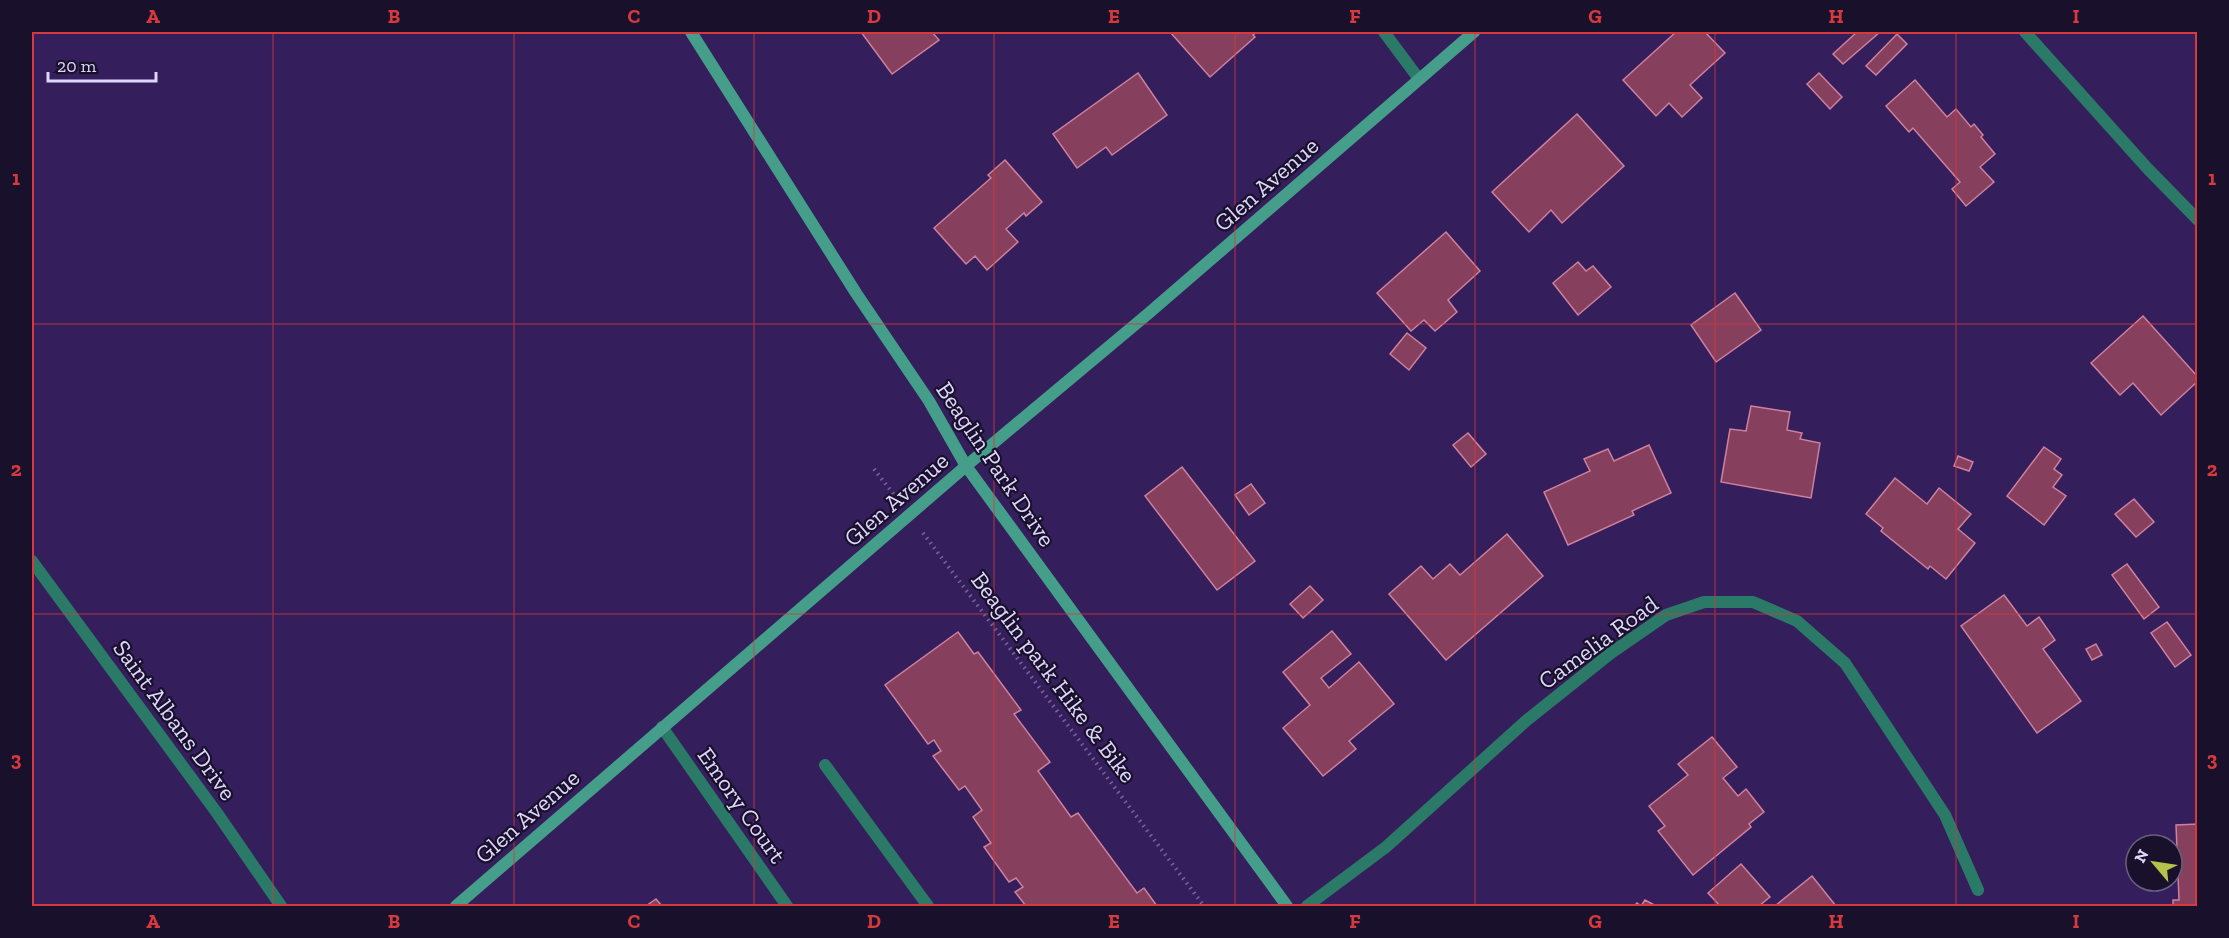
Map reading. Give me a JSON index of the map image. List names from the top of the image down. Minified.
{"streets":{"street":["Glen Avenue","Beaglin Park Drive","Camelia Road","Saint Albans Drive","Emory Court"],"path":["Beaglin park Hike & Bike"]},"crossings":[["Glen Avenue","Beaglin Park Drive"],["Glen Avenue","Beaglin park Hike & Bike"],["Glen Avenue","Emory Court"]],"scale_bar":"20 m","north":"top left","grid":{"columns":["A","B","C","D","E","F","G","H","I"],"rows":["1","2","3"]}}
